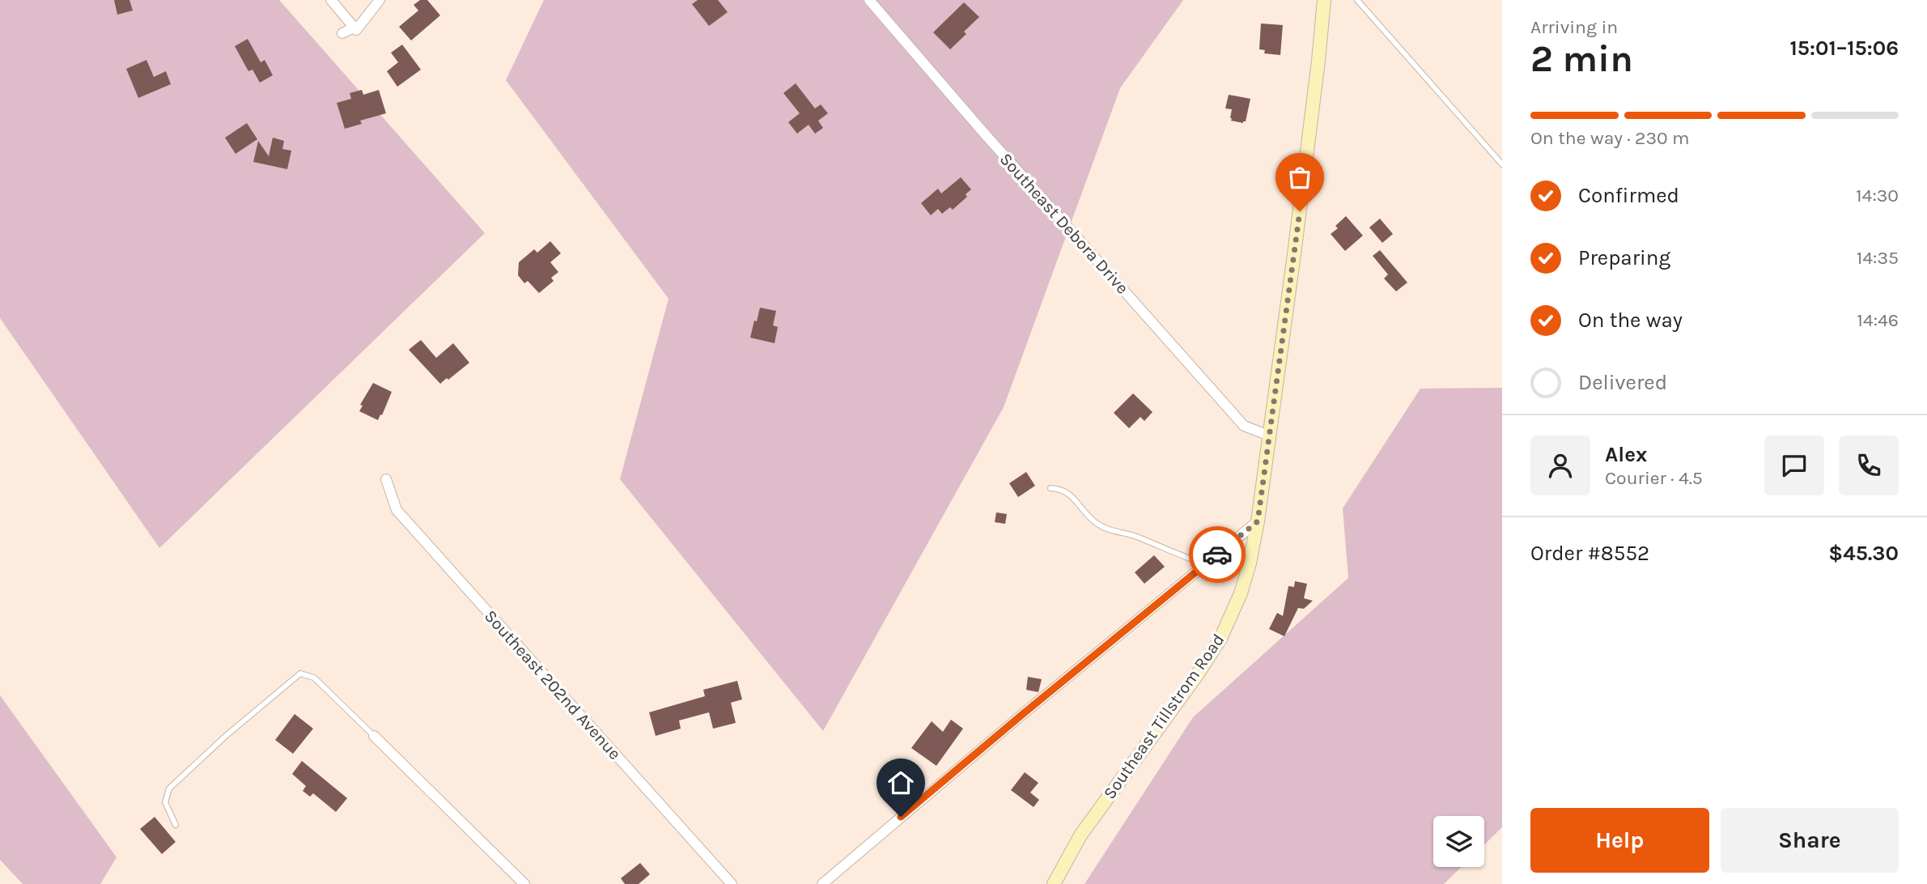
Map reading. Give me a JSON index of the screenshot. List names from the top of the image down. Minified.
{"streets":{"main road":["Southeast Tillstrom Road"],"street":["Southeast Debora Drive","Southeast 202nd Avenue"]},"crossings":[["Southeast Debora Drive","Southeast Tillstrom Road"]],"page":{"heading":["2 min","Arriving in","15:01–15:06"],"panel":["Alex","Courier · 4.5","Order #8552","$45.30"],"bar":"On the way · 230 m","list":[["Confirmed","14:30"],["Preparing","14:35"],["On the way","14:46"],"Delivered"],"buttons":["Help","Share"]}}
